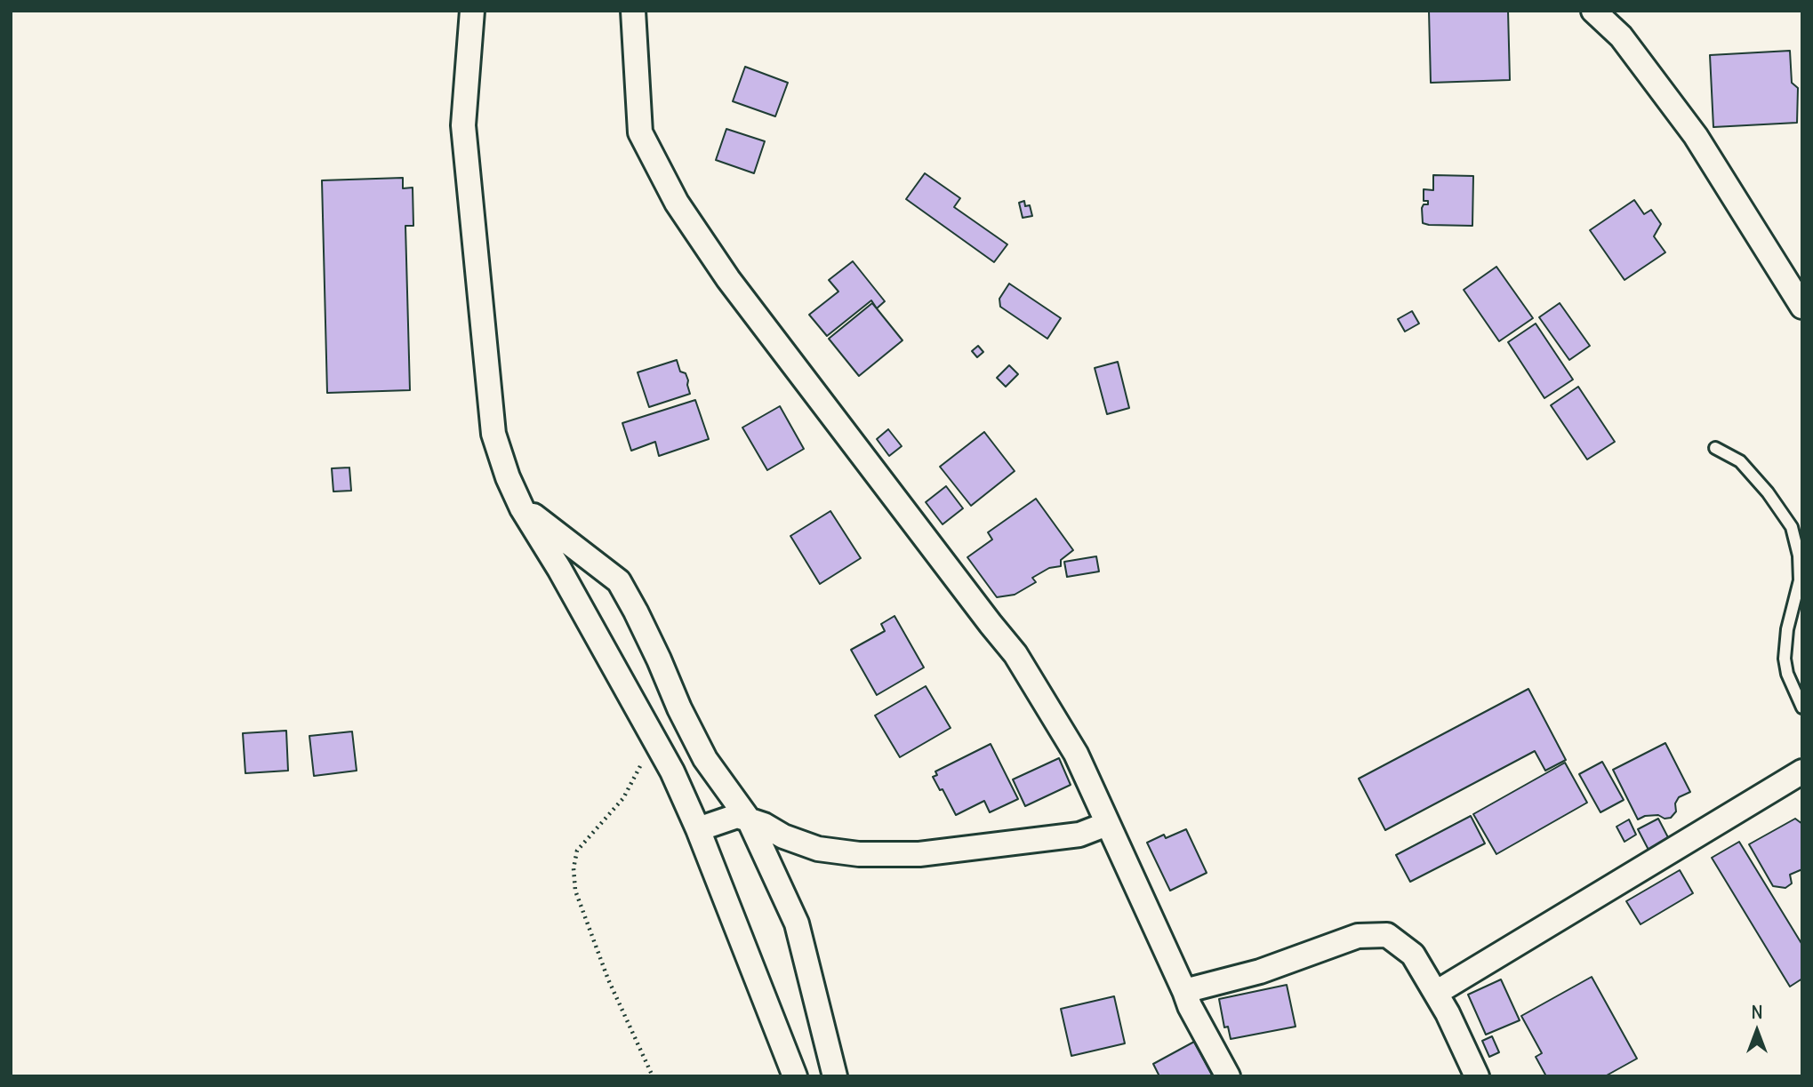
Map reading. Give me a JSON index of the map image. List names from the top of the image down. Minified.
{"north":"top"}
